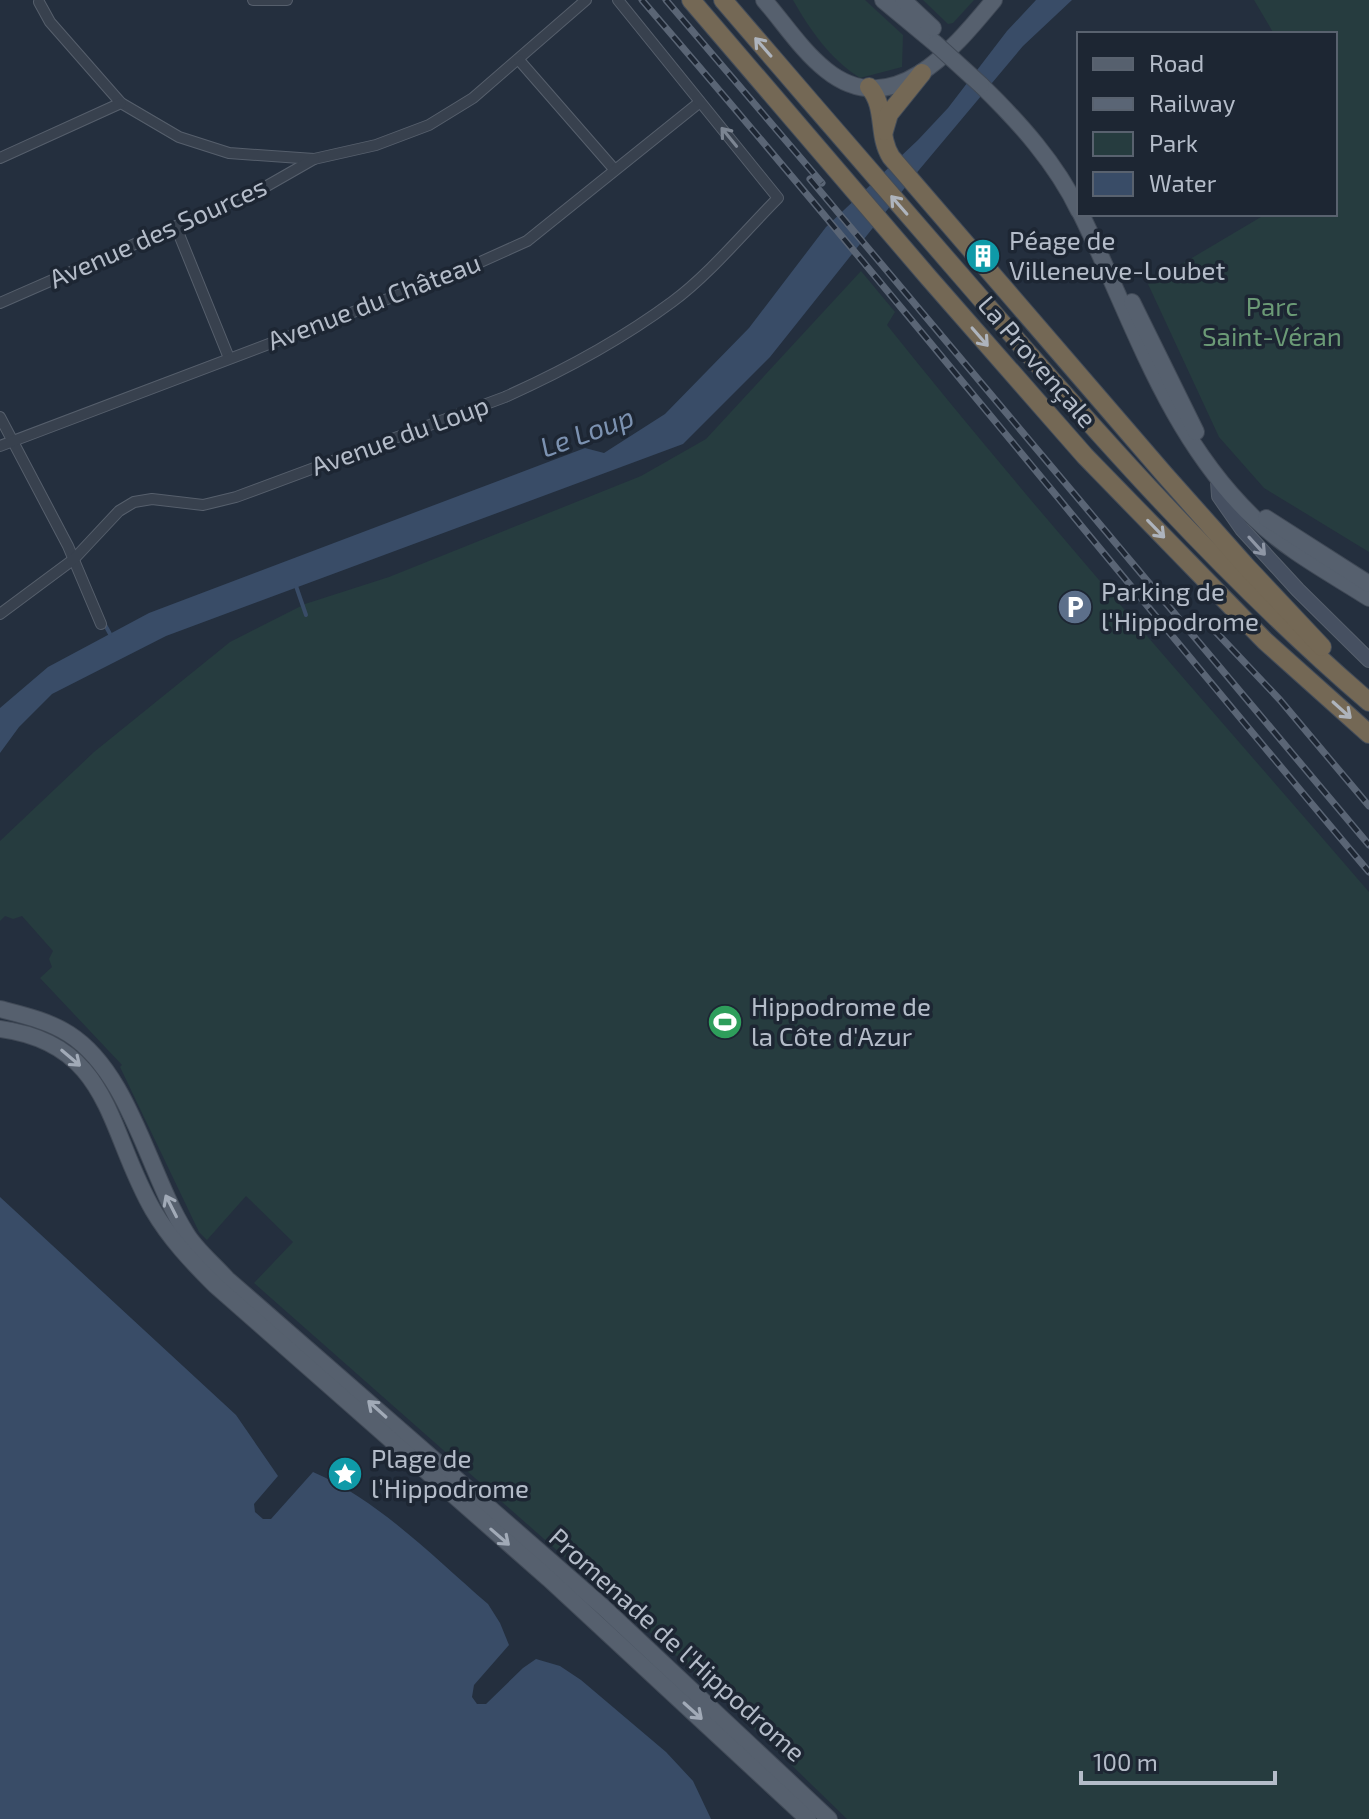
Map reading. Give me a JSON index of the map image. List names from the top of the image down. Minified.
{"streets":{"highway":["La Provençale"],"main road":["Promenade de l'Hippodrome"],"street":["Avenue des Sources","Avenue du Château","Avenue du Loup"]},"crossings":[["Avenue du Château","Avenue du Loup"]],"one_way":["Avenue du Loup"],"water":["Le Loup"],"parks":["Parc Saint-Véran"],"places":{"building":["Péage de Villeneuve-Loubet"],"parking":["Parking de l'Hippodrome"],"sports":["Hippodrome de la Côte d'Azur"],"place":["Plage de l’Hippodrome"]},"legend":["Road","Railway","Park","Water"],"scale_bar":"100 m"}
